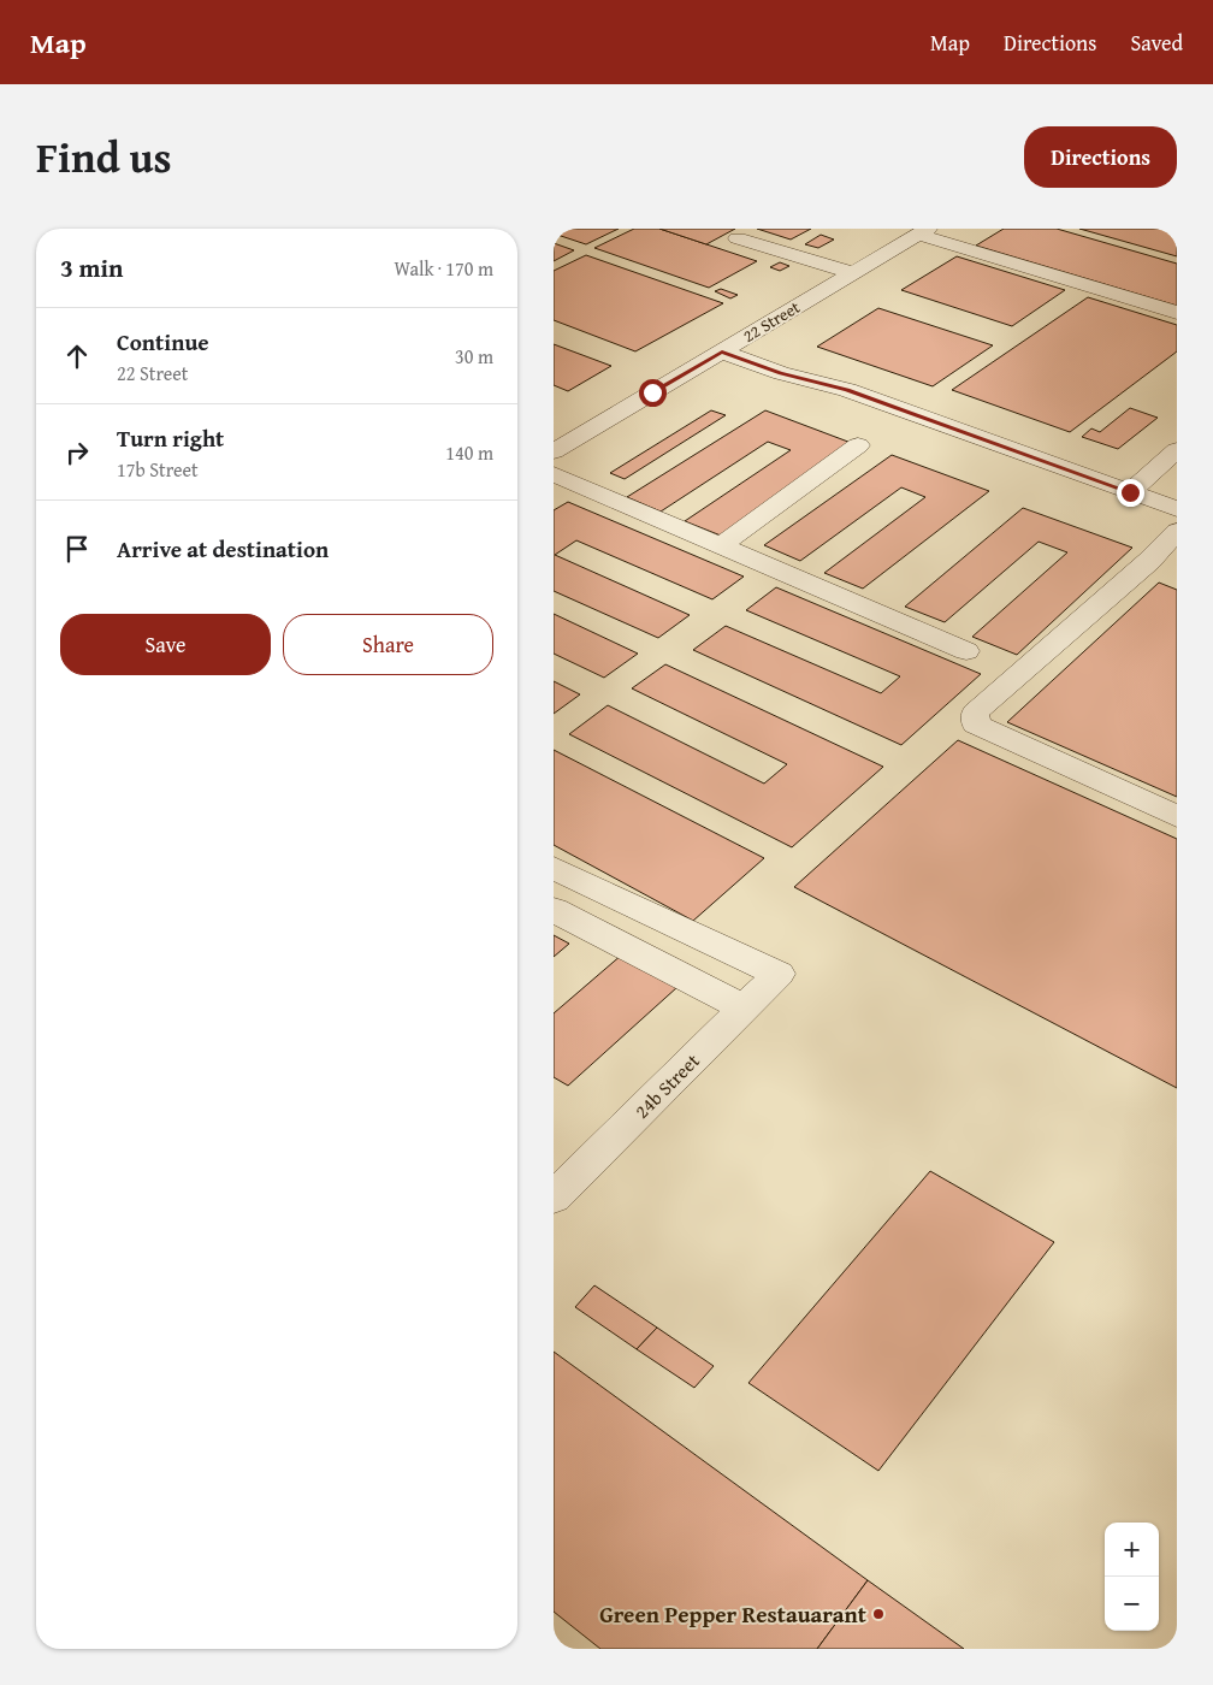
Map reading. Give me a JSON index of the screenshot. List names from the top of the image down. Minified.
{"streets":{"street":["22 Street","24b Street"]},"places":["Green Pepper Restauarant"],"page":{"header":"Map","nav":["Map","Directions","Saved"],"title":"Find us","buttons":["Directions",["Save","Share"]],"heading":["3 min","Walk · 170 m"],"list":[["Continue","22 Street","30 m"],["Turn right","17b Street","140 m"],"Arrive at destination"],"map_buttons":["+","−"]}}
